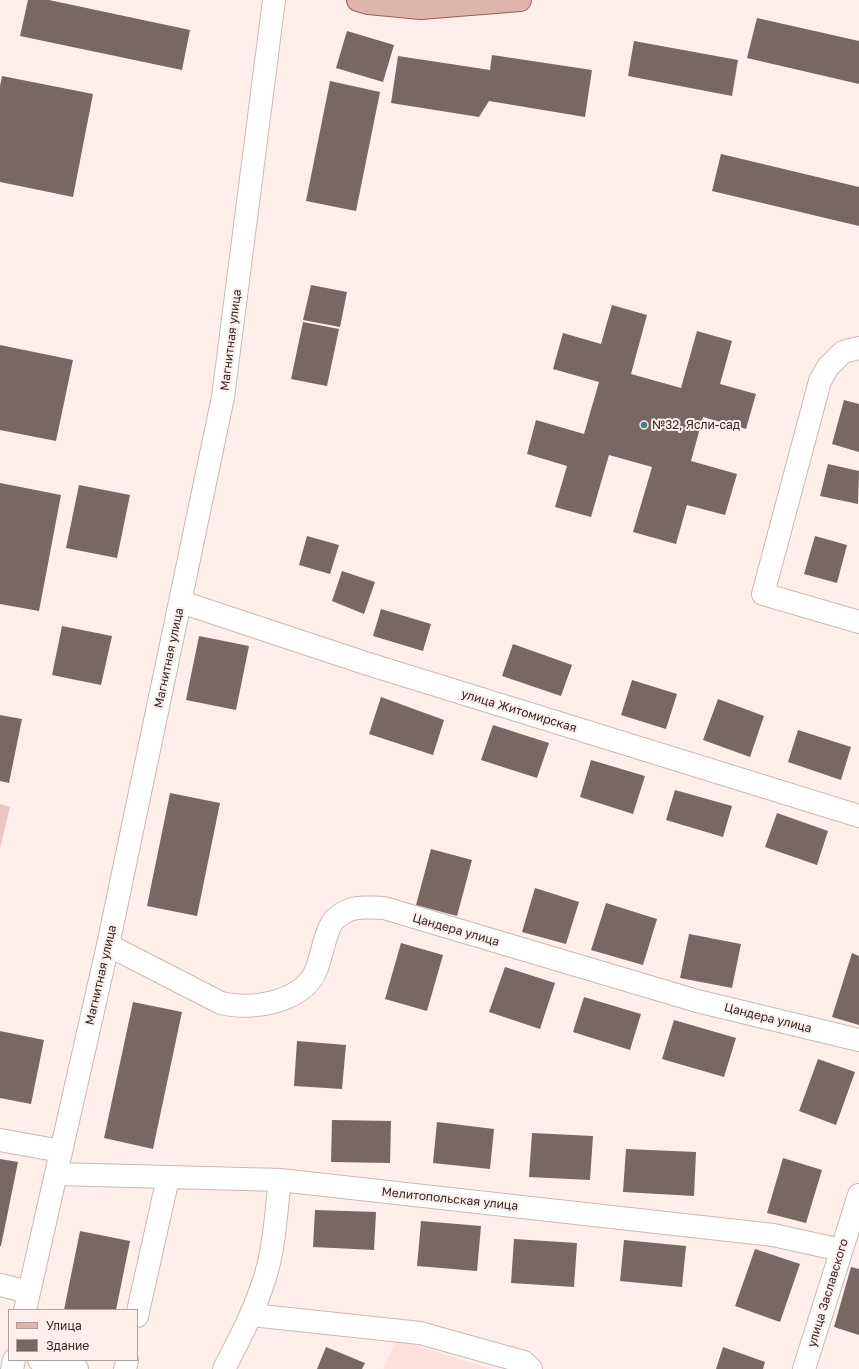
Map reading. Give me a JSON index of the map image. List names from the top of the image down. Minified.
{"streets":{"street":["Магнитная улица","улица Житомирская","Цандера улица","Мелитопольская улица","улица Заславского"]},"crossings":[["Магнитная улица","улица Житомирская"],["Магнитная улица","Цандера улица"],["Магнитная улица","Мелитопольская улица"],["Мелитопольская улица","улица Заславского"]],"places":["№32, Ясли-сад"],"legend":["Улица","Здание"]}
